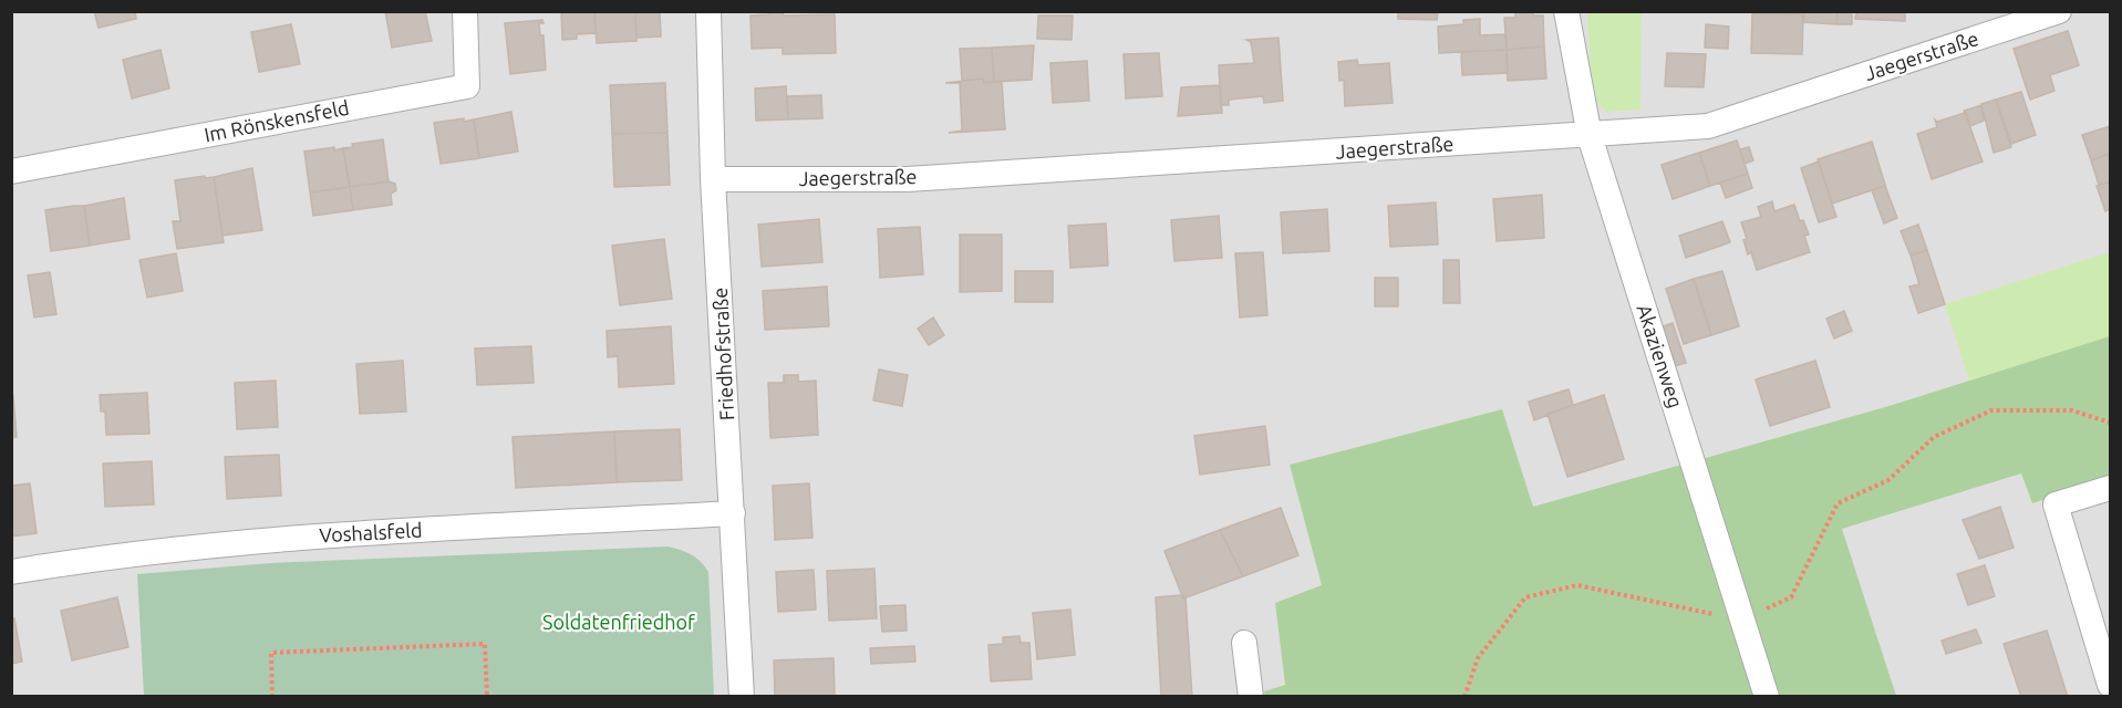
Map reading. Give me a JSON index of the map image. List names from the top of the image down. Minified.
{"streets":{"street":["Jaegerstraße","Im Rönskensfeld","Friedhofstraße","Akazienweg","Voshalsfeld"]},"crossings":[["Jaegerstraße","Friedhofstraße"],["Jaegerstraße","Akazienweg"],["Friedhofstraße","Voshalsfeld"]],"parks":["Soldatenfriedhof"]}
